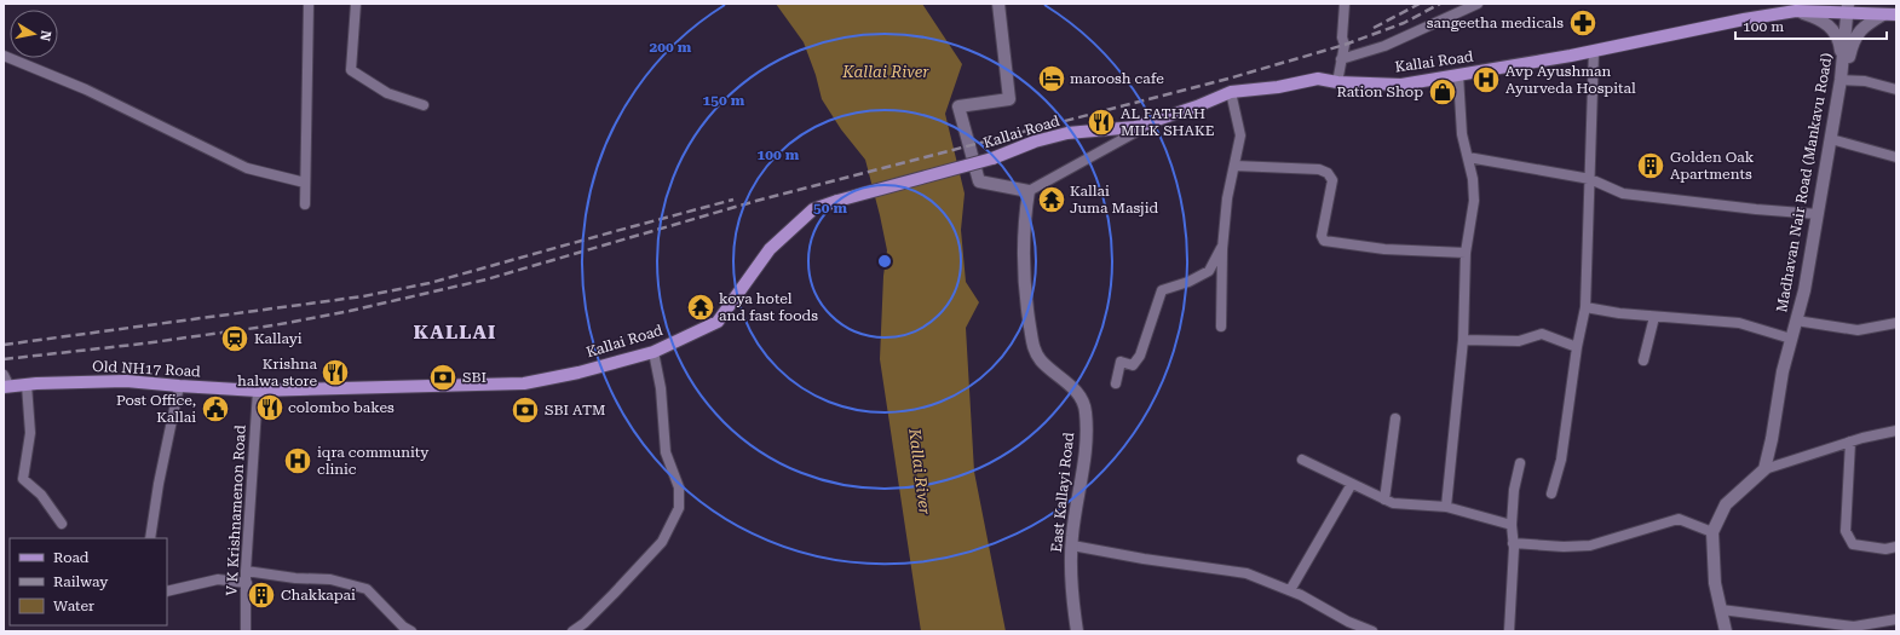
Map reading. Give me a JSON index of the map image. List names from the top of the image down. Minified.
{"streets":{"main road":["Kallai Road","Madhavan Nair Road (Mankavu Road)","Old NH17 Road","East Kallayi Road"],"street":["V K Krishnamenon Road"]},"crossings":[["Kallai Road","Madhavan Nair Road (Mankavu Road)"],["Kallai Road","Old NH17 Road"],["Kallai Road","V K Krishnamenon Road"],["Old NH17 Road","V K Krishnamenon Road"]],"districts":["KALLAI"],"water":["Kallai River"],"places":{"pharmacy":["sangeetha medicals"],"hotel":["maroosh cafe"],"hospital":["Avp Ayushman Ayurveda Hospital","iqra community clinic"],"shop":["Ration Shop"],"restaurant":["AL FATHAH MILK SHAKE","Krishna halwa store","colombo bakes"],"building":["Golden Oak Apartments","Chakkapai"],"temple":["Kallai Juma Masjid","koya hotel and fast foods"],"station":["Kallayi"],"bank":["SBI","SBI ATM"],"public building":["Post Office, Kallai"]},"legend":["Road","Railway","Water"],"scale_bar":"100 m","north":"right","rings":["200 m","150 m","100 m","50 m"]}
